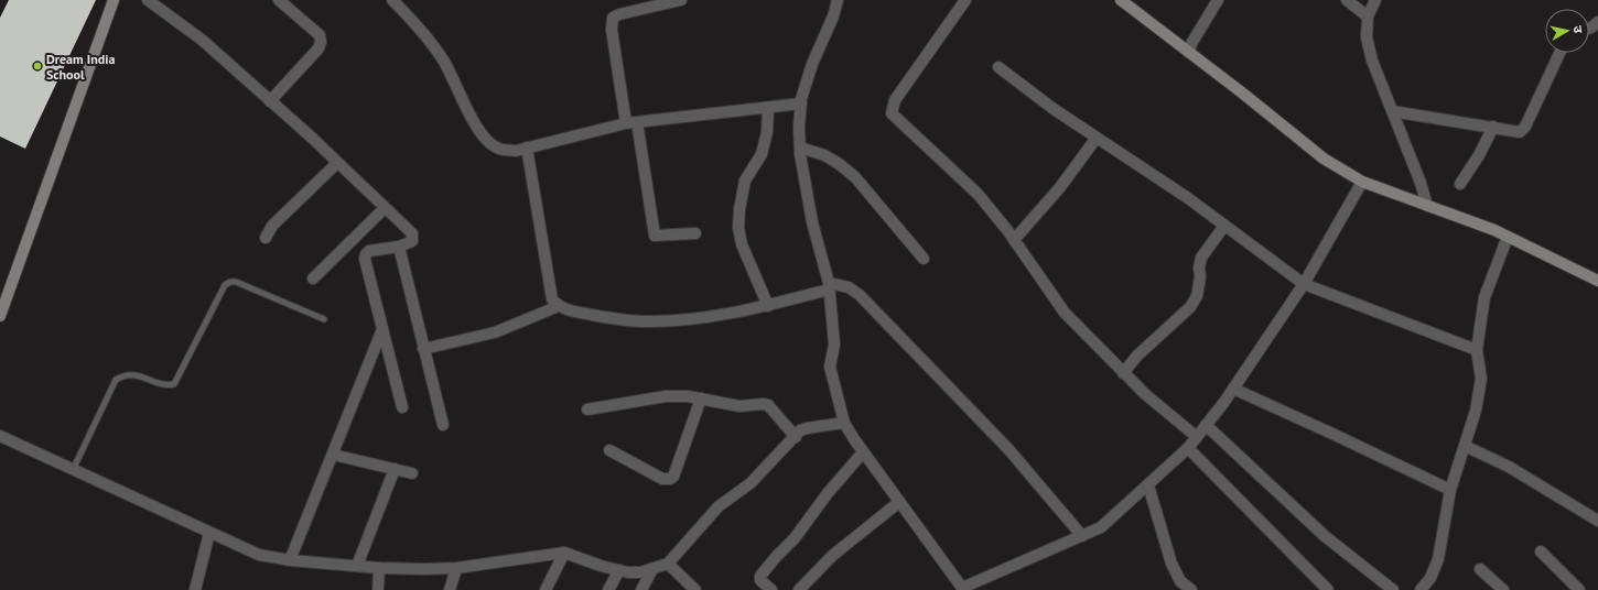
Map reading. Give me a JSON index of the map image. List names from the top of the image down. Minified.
{"places":["Dream India School"],"north":"right"}
